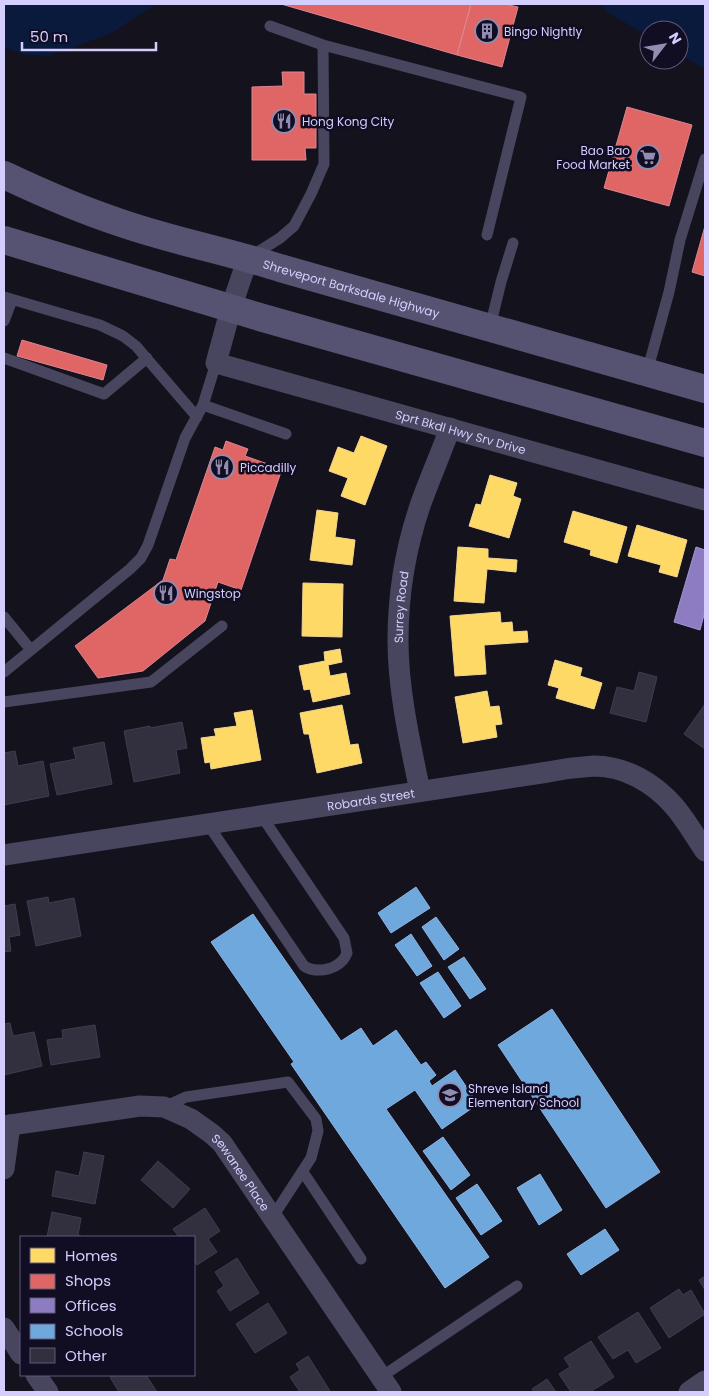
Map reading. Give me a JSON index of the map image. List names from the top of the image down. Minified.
{"streets":{"main road":["Shreveport Barksdale Highway"],"street":["Sprt Bkdl Hwy Srv Drive","Surrey Road","Robards Street","Sewanee Place"]},"crossings":[["Sprt Bkdl Hwy Srv Drive","Surrey Road"],["Surrey Road","Robards Street"]],"places":{"building":["Bingo Nightly"],"restaurant":["Hong Kong City","Piccadilly","Wingstop"],"supermarket":["Bao Bao Food Market"],"school or university":["Shreve Island Elementary School"]},"legend":["Homes","Shops","Offices","Schools","Other"],"scale_bar":"50 m","north":"top right"}
